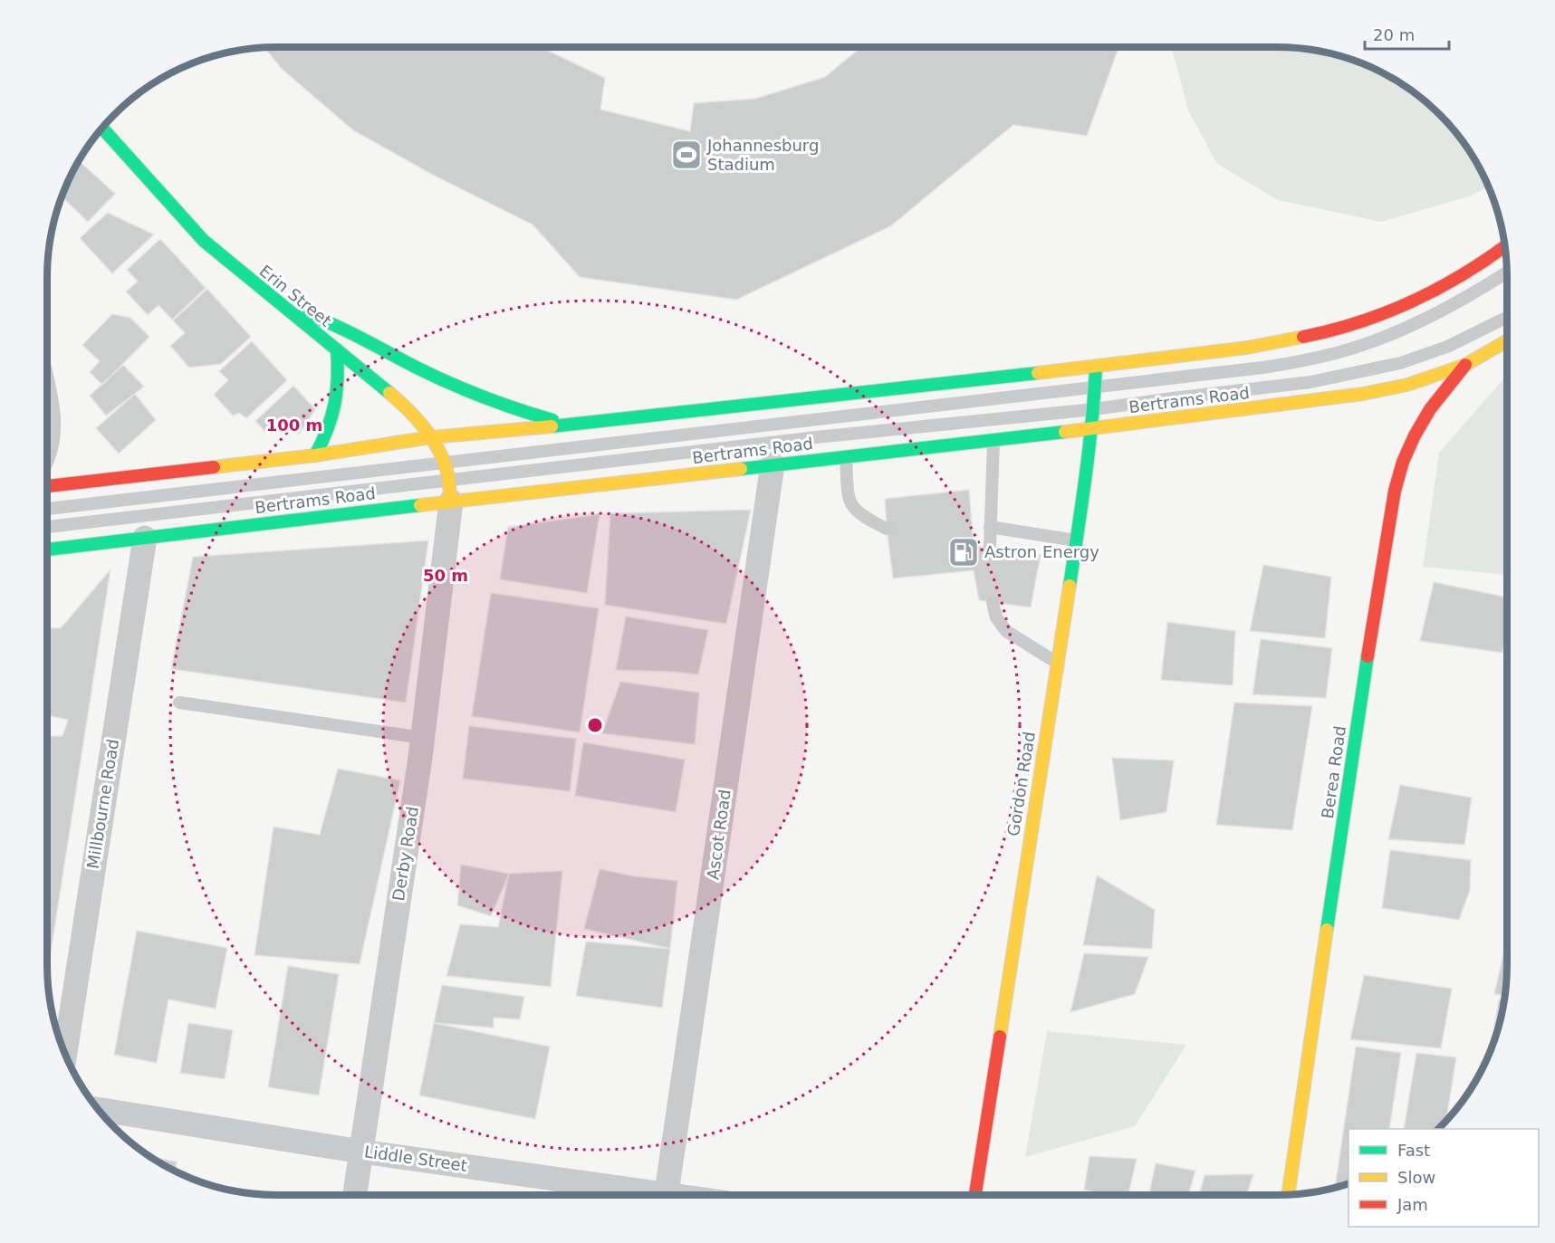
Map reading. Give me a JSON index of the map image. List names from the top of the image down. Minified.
{"streets":{"main road":["Erin Street","Bertrams Road","Berea Road","Gordon Road"],"street":["Millbourne Road","Ascot Road","Derby Road","Liddle Street"]},"crossings":[["Erin Street","Bertrams Road"],["Erin Street","Derby Road"],["Bertrams Road","Berea Road"],["Bertrams Road","Gordon Road"],["Bertrams Road","Millbourne Road"],["Bertrams Road","Ascot Road"],["Bertrams Road","Derby Road"],["Derby Road","Liddle Street"]],"places":{"sports":["Johannesburg Stadium"],"fuel station":["Astron Energy"]},"legend":["Fast","Slow","Jam"],"scale_bar":"20 m","rings":["100 m","50 m"]}
